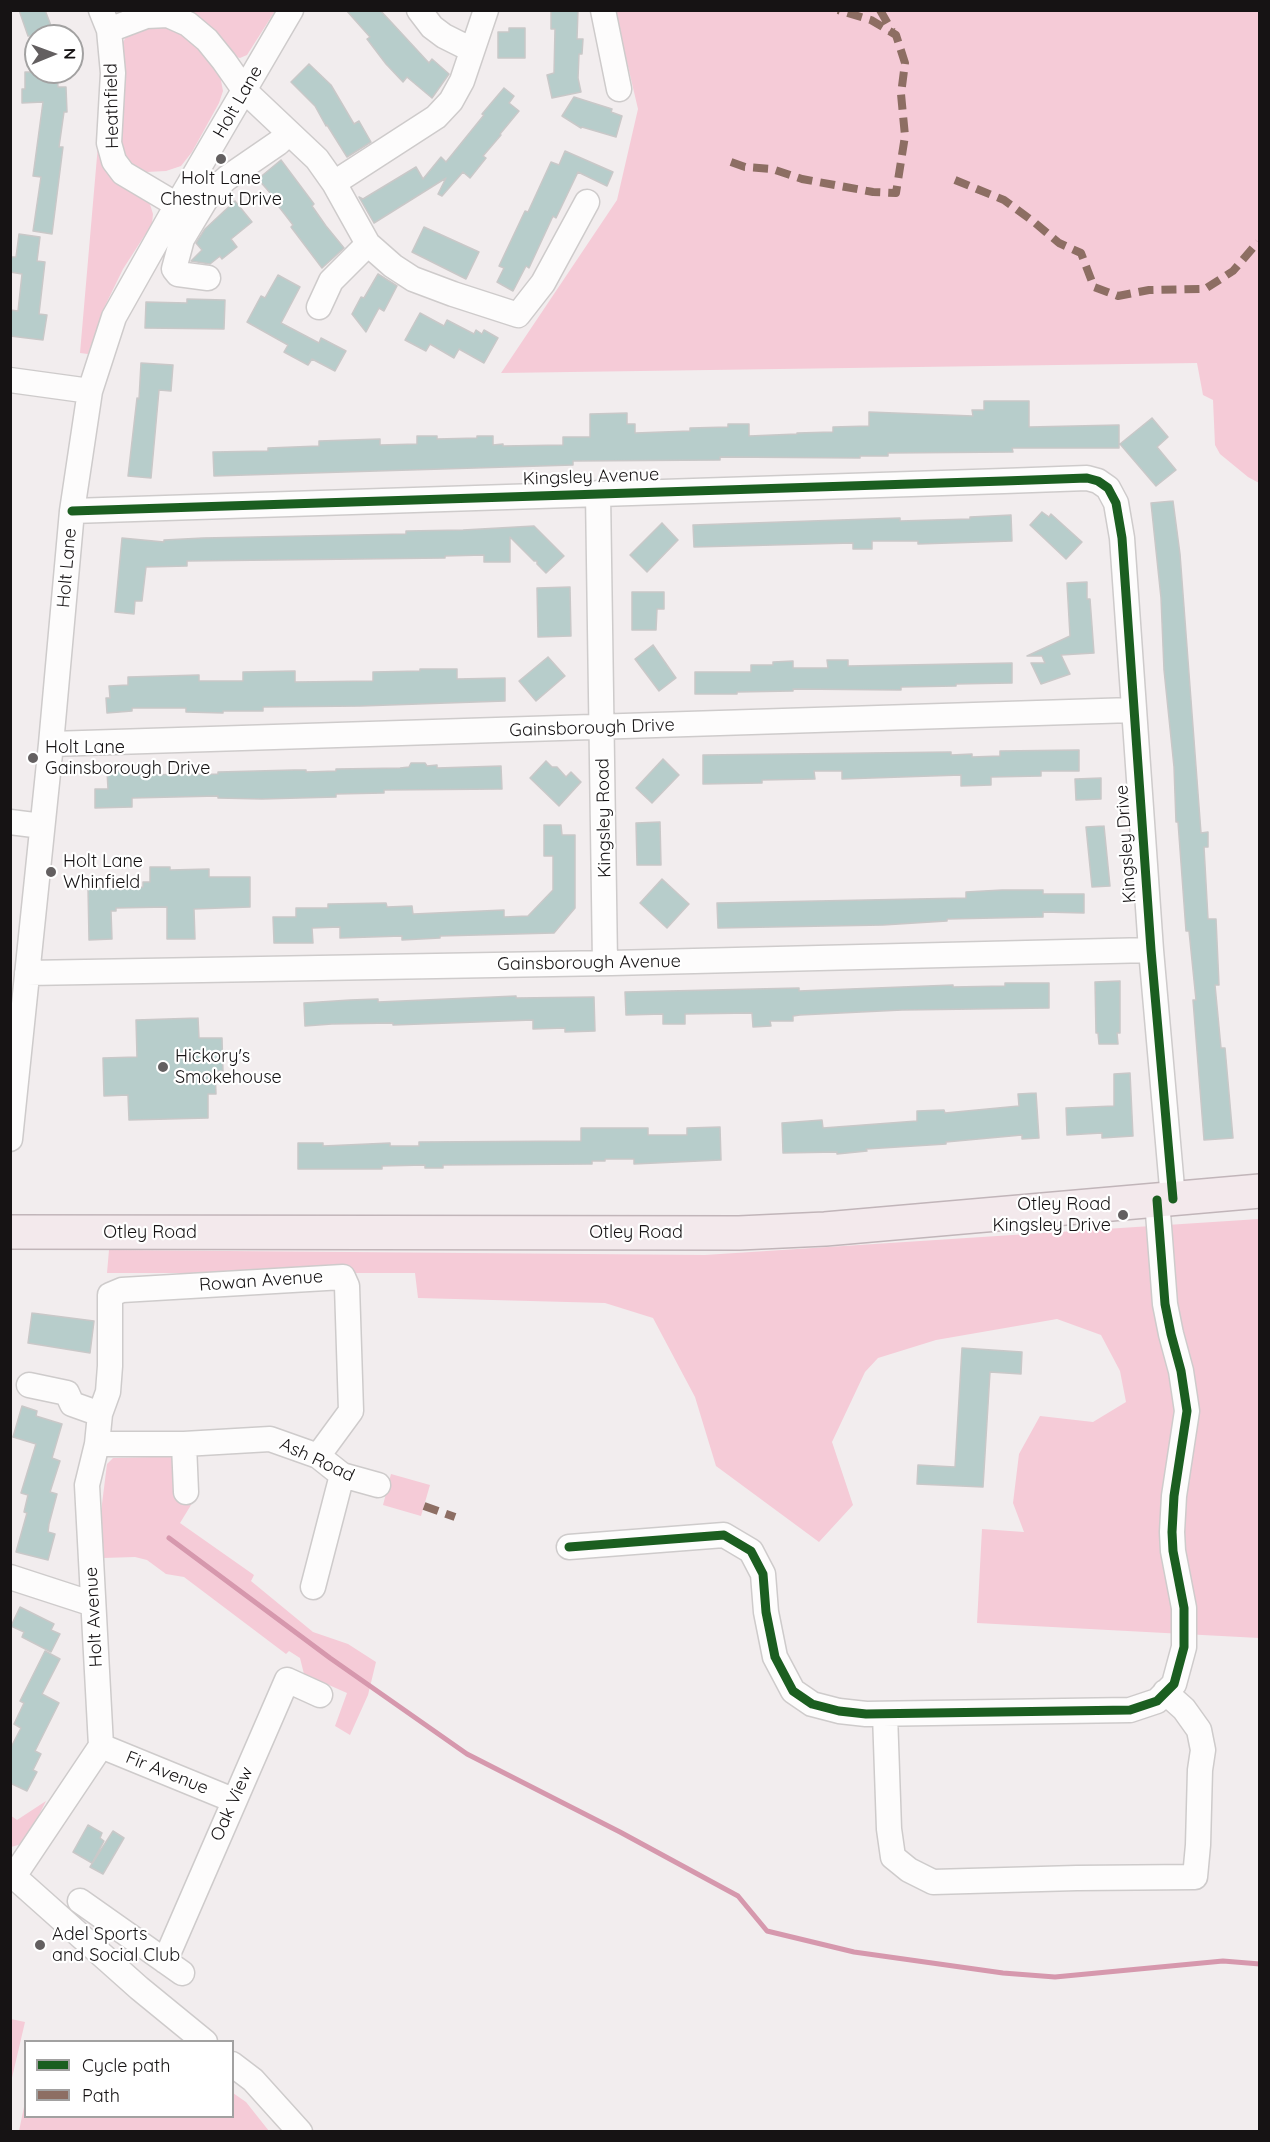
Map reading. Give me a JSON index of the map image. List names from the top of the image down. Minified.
{"streets":{"highway":["Otley Road"],"street":["Holt Lane","Heathfield","Kingsley Avenue","Gainsborough Drive","Kingsley Road","Kingsley Drive","Gainsborough Avenue","Rowan Avenue","Ash Road","Holt Avenue","Fir Avenue","Oak View"]},"crossings":[["Holt Lane","Heathfield"],["Holt Lane","Kingsley Avenue"],["Holt Lane","Gainsborough Drive"],["Holt Lane","Gainsborough Avenue"],["Kingsley Avenue","Kingsley Road"],["Kingsley Avenue","Kingsley Drive"],["Gainsborough Drive","Kingsley Road"],["Gainsborough Drive","Kingsley Drive"],["Kingsley Road","Gainsborough Avenue"],["Kingsley Drive","Gainsborough Avenue"],["Kingsley Drive","Otley Road"],["Rowan Avenue","Ash Road"],["Rowan Avenue","Holt Avenue"],["Ash Road","Holt Avenue"],["Holt Avenue","Fir Avenue"],["Fir Avenue","Oak View"]],"places":["Holt Lane Chestnut Drive","Holt Lane Gainsborough Drive","Holt Lane Whinfield","Hickory's Smokehouse","Otley Road Kingsley Drive","Adel Sports and Social Club"],"legend":["Cycle path","Path"],"north":"right"}
